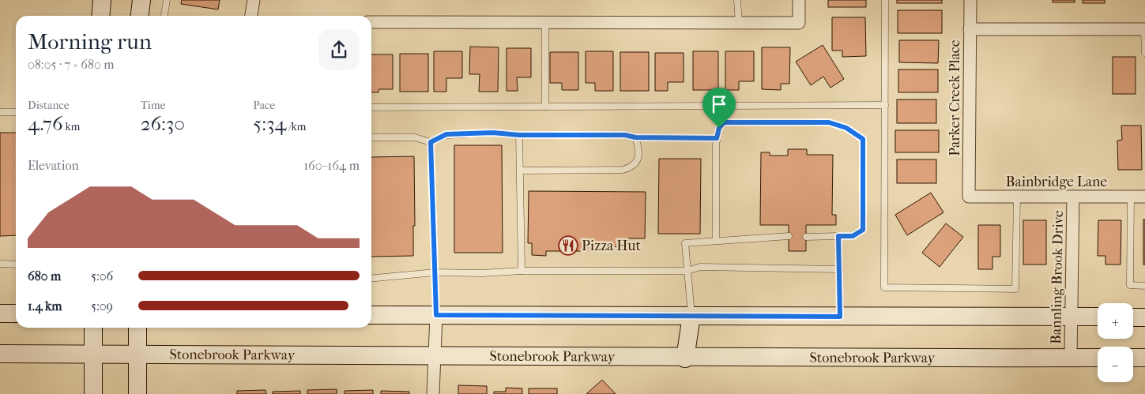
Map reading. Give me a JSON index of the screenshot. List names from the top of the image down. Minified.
{"streets":{"main road":["Stonebrook Parkway"],"street":["Parker Creek Place","Bainbridge Lane","Bannling Brook Drive"]},"crossings":[["Parker Creek Place","Bainbridge Lane"],["Bainbridge Lane","Bannling Brook Drive"],["Bannling Brook Drive","Stonebrook Parkway"]],"places":{"restaurant":["Pizza Hut"]},"page":{"heading":["Morning run","08:05 · 7 × 680 m"],"stats":[["Distance","4.76 km"],["Time","26:30"],["Pace","5:34 /km"]],"chart":["Elevation","160–164 m"],"list":[{"name":"680 m","note":"5:06"},{"name":"1.4 km","note":"5:09"}],"map_buttons":["+","−"]}}
